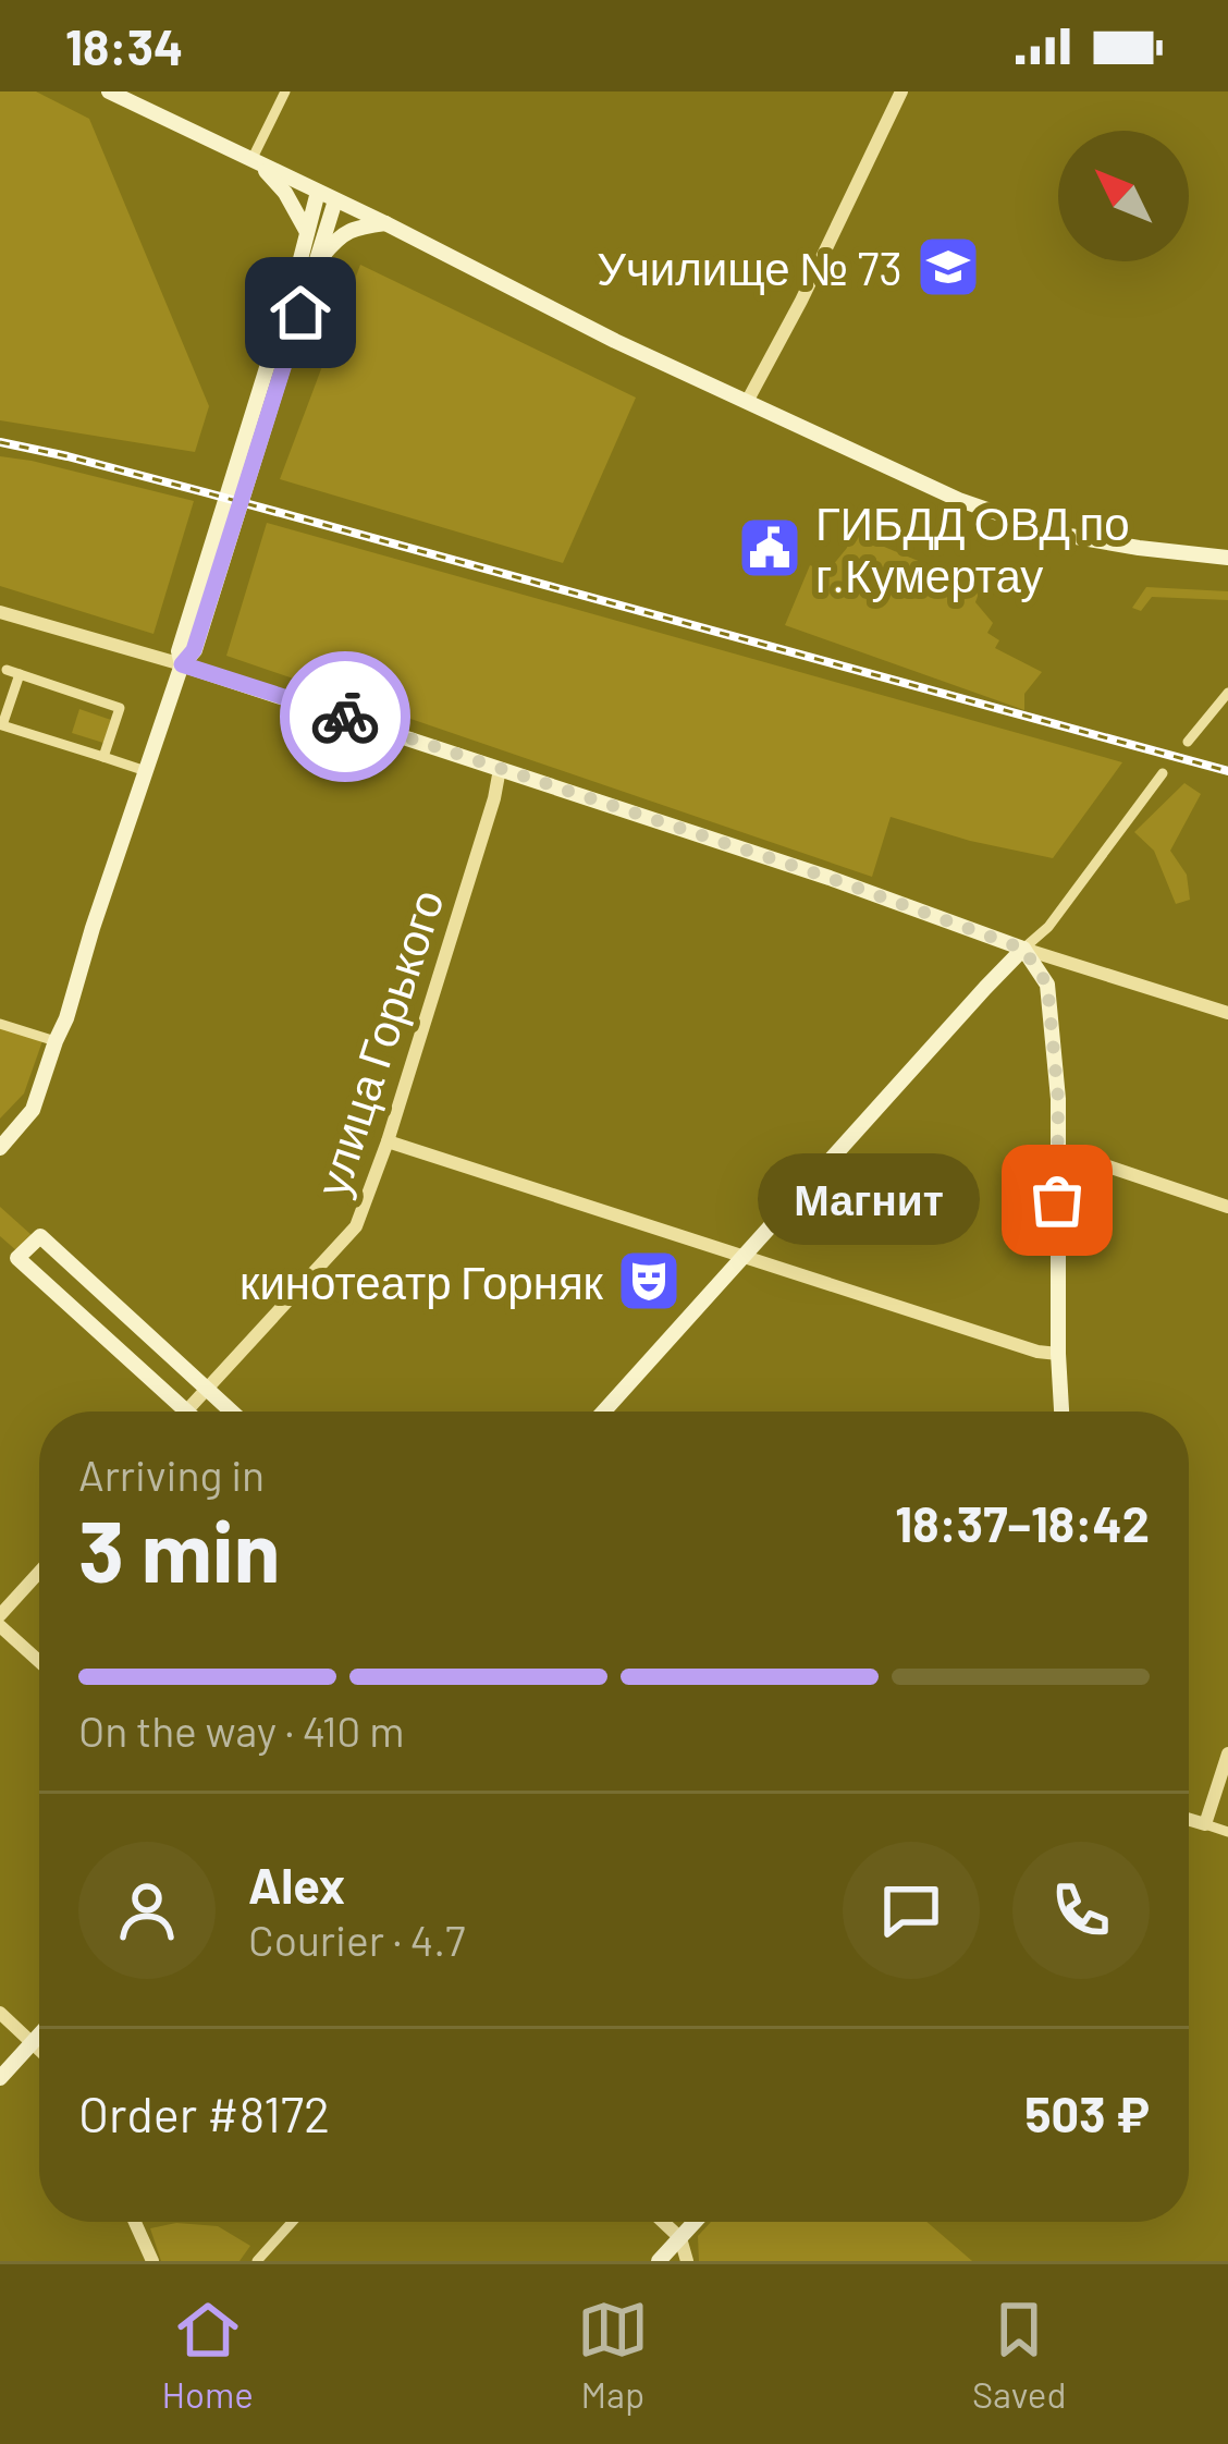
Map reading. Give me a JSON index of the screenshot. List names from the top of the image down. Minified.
{"streets":{"street":["улица Горького"]},"places":{"school or university":["Училище № 73"],"public building":["ГИБДД ОВД по г.Кумертау"],"other":["Магнит"],"theatre":["кинотеатр Горняк"]},"north":"top left","page":{"status":"18:34","bubble":"Магнит","heading":["3 min","Arriving in","18:37–18:42"],"panel":["Alex","Courier · 4.7","Order #8172","503 ₽"],"bar":"On the way · 410 m","tabs":["Home","Map","Saved"]}}
